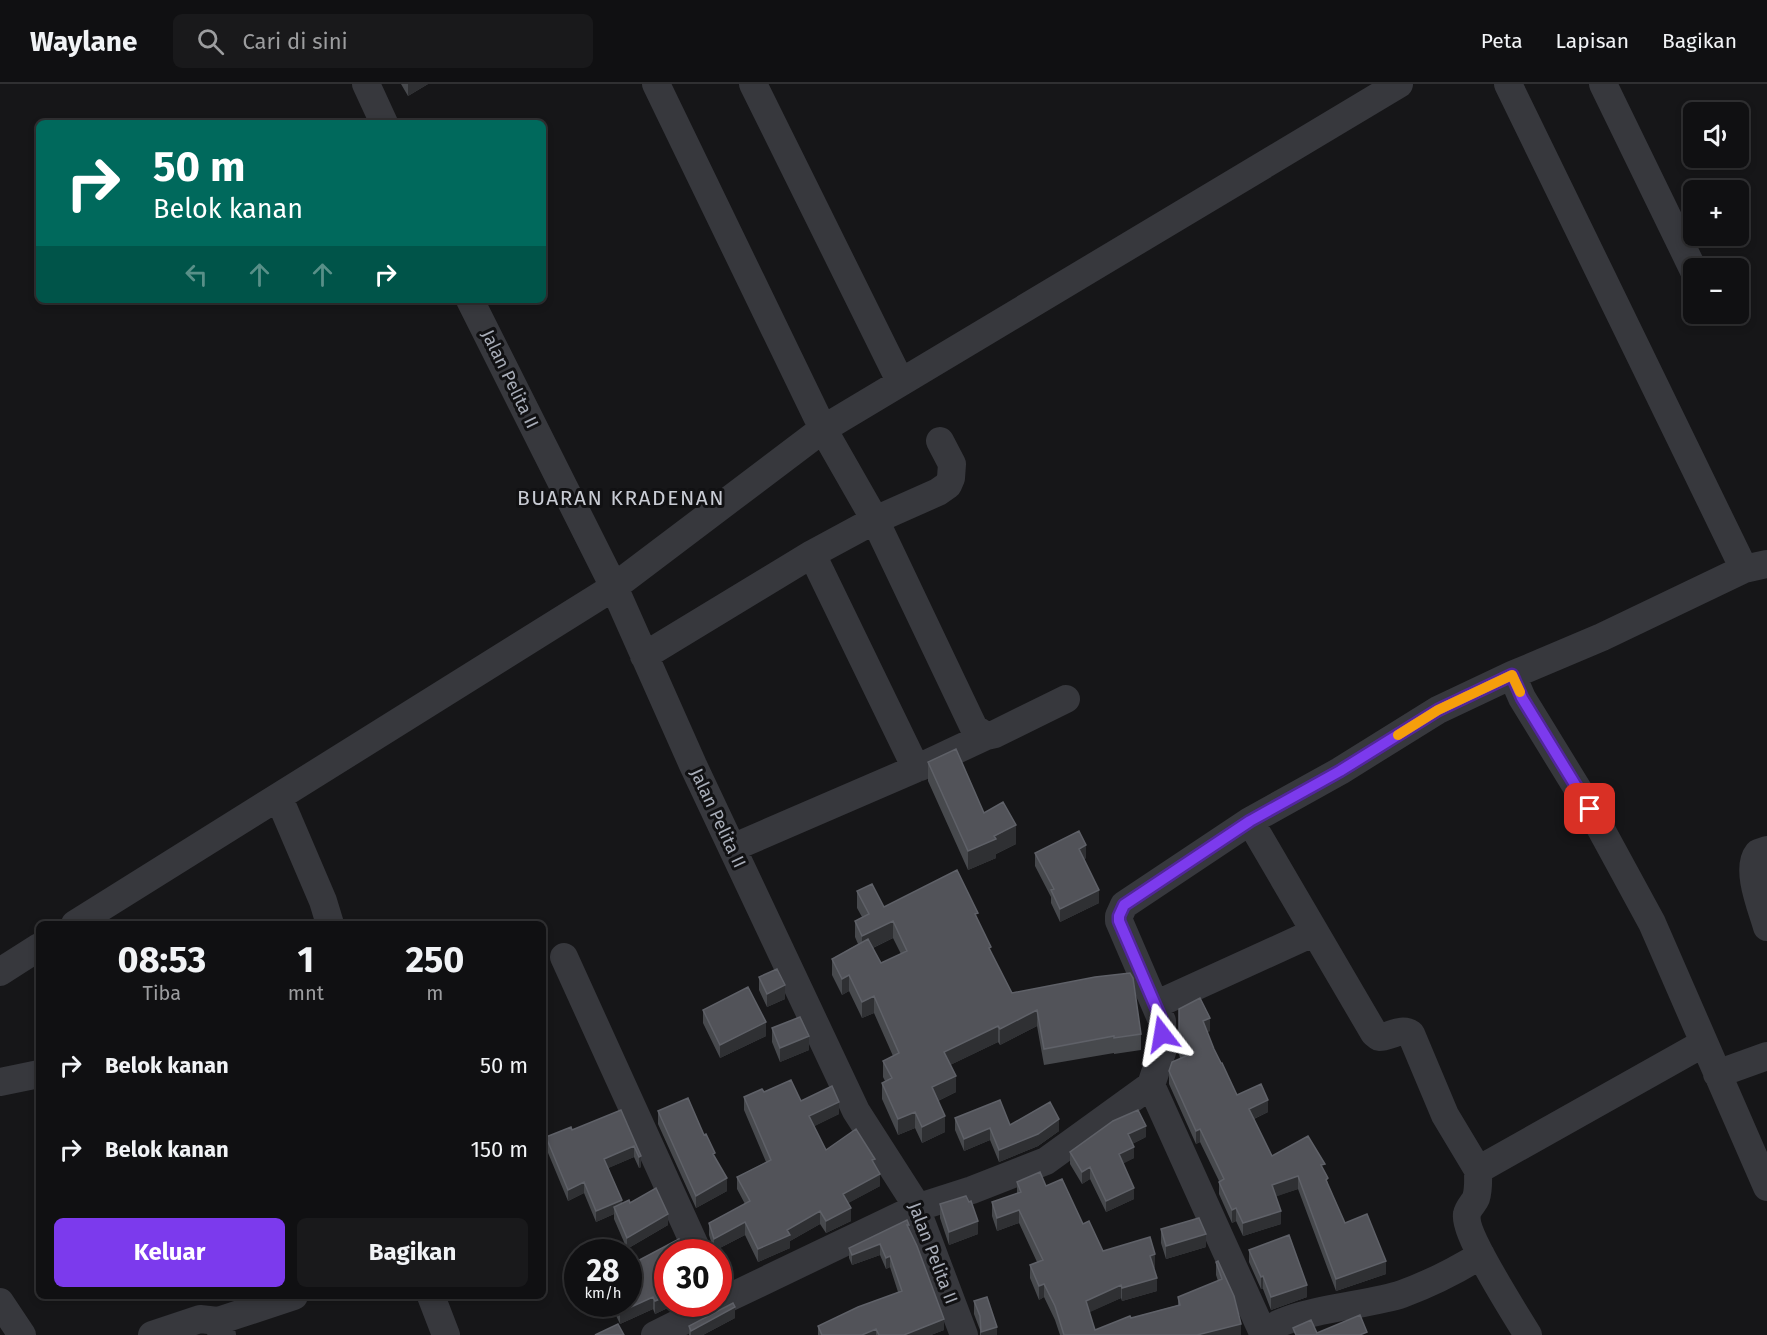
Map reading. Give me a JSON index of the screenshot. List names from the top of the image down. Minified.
{"streets":{"street":["Jalan Pelita II"]},"districts":["BUARAN KRADENAN"],"page":{"header":"Waylane","search":"Cari di sini","nav":["Peta","Lapisan","Bagikan"],"map_buttons":["+","−"],"turn":["50 m","Belok kanan"],"eta":["08:53","Tiba","1","mnt","250","m"],"list":[{"name":"Belok kanan","value":"50 m"},{"name":"Belok kanan","value":"150 m"}],"buttons":["Keluar","Bagikan"],"speed":"28 km/h","limit":"30"}}
